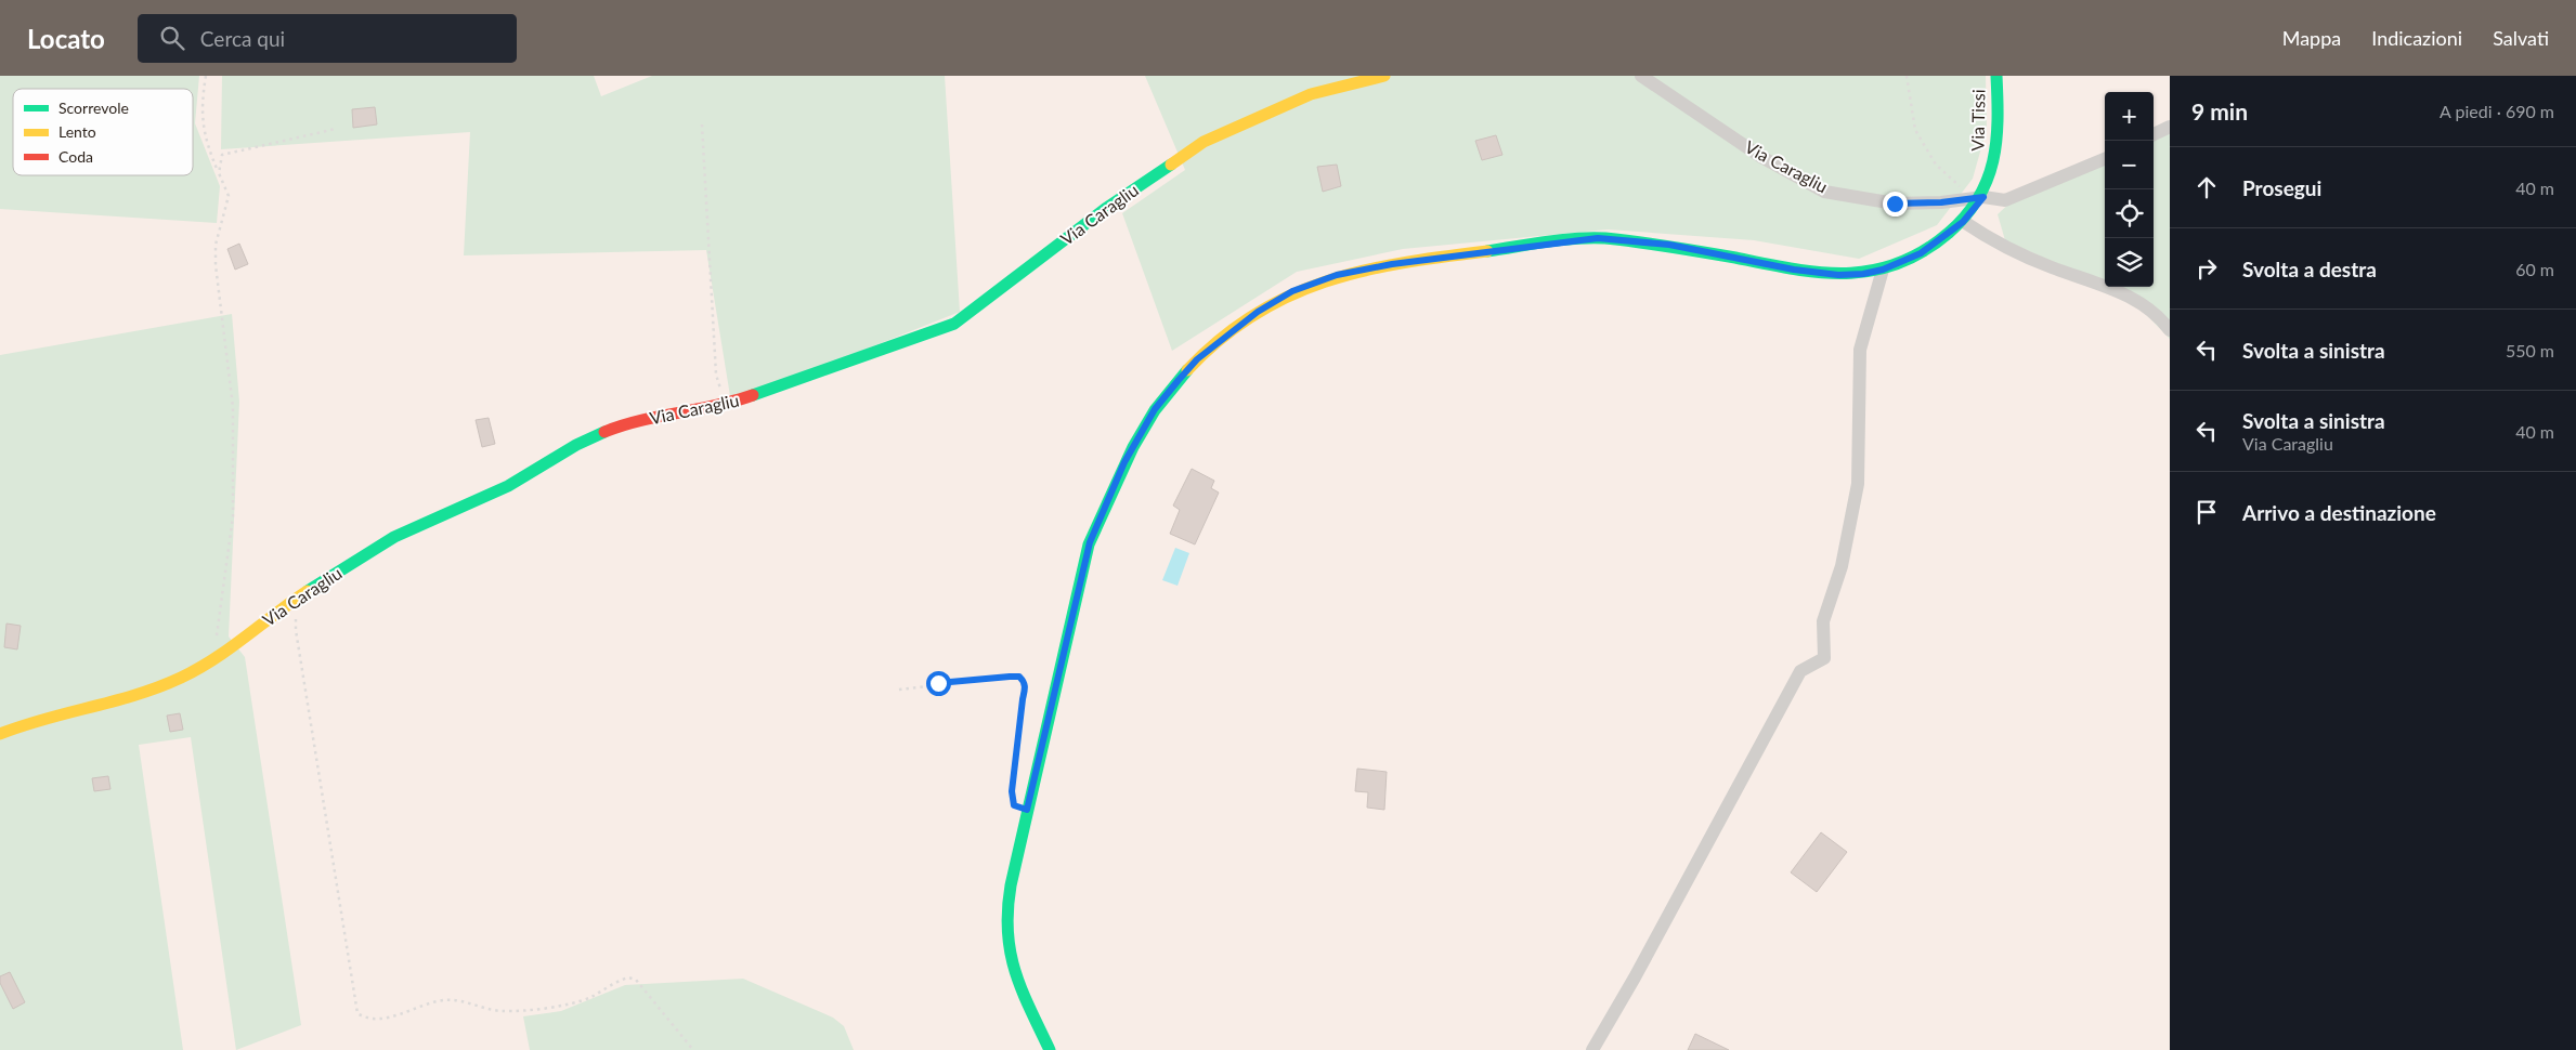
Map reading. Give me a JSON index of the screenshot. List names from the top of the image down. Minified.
{"streets":{"main road":["Via Tissi","Via Caragliu"]},"crossings":[["Via Tissi","Via Caragliu"]],"legend":["Scorrevole","Lento","Coda"],"page":{"header":"Locato","search":"Cerca qui","nav":["Mappa","Indicazioni","Salvati"],"heading":["9 min","A piedi · 690 m"],"map_buttons":["+","−"],"list":[["Prosegui","40 m"],["Svolta a destra","60 m"],["Svolta a sinistra","550 m"],["Svolta a sinistra","Via Caragliu","40 m"],"Arrivo a destinazione"]}}
